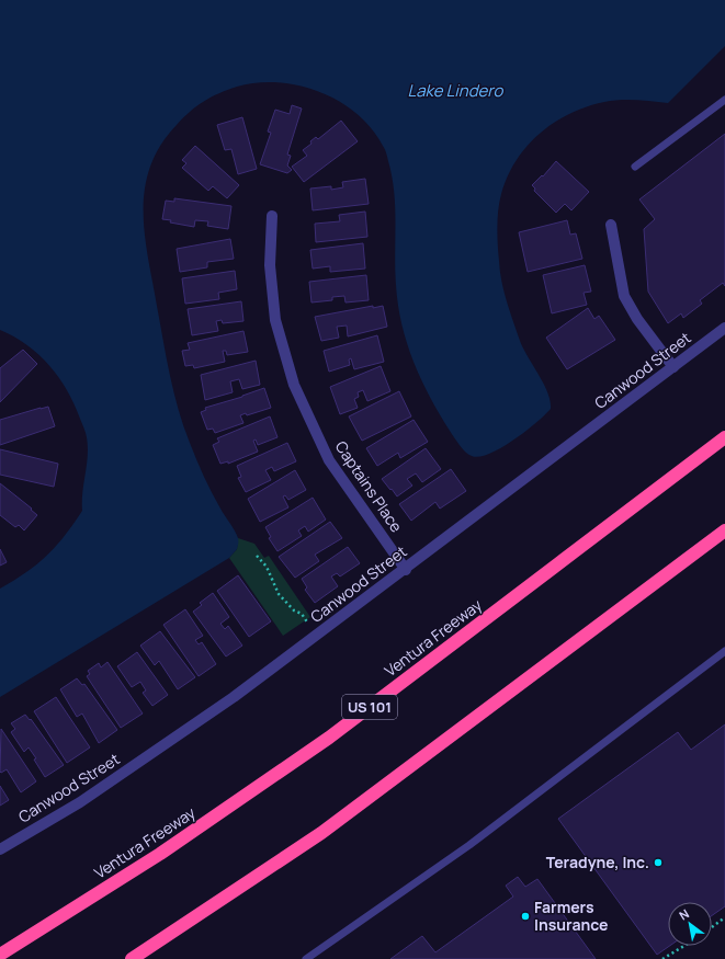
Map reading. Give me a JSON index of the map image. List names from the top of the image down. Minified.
{"streets":{"highway":["Ventura Freeway","US 101"],"street":["Canwood Street","Captains Place"]},"crossings":[["Canwood Street","Captains Place"]],"water":["Lake Lindero"],"places":["Teradyne, Inc.","Farmers Insurance"],"north":"top left"}
